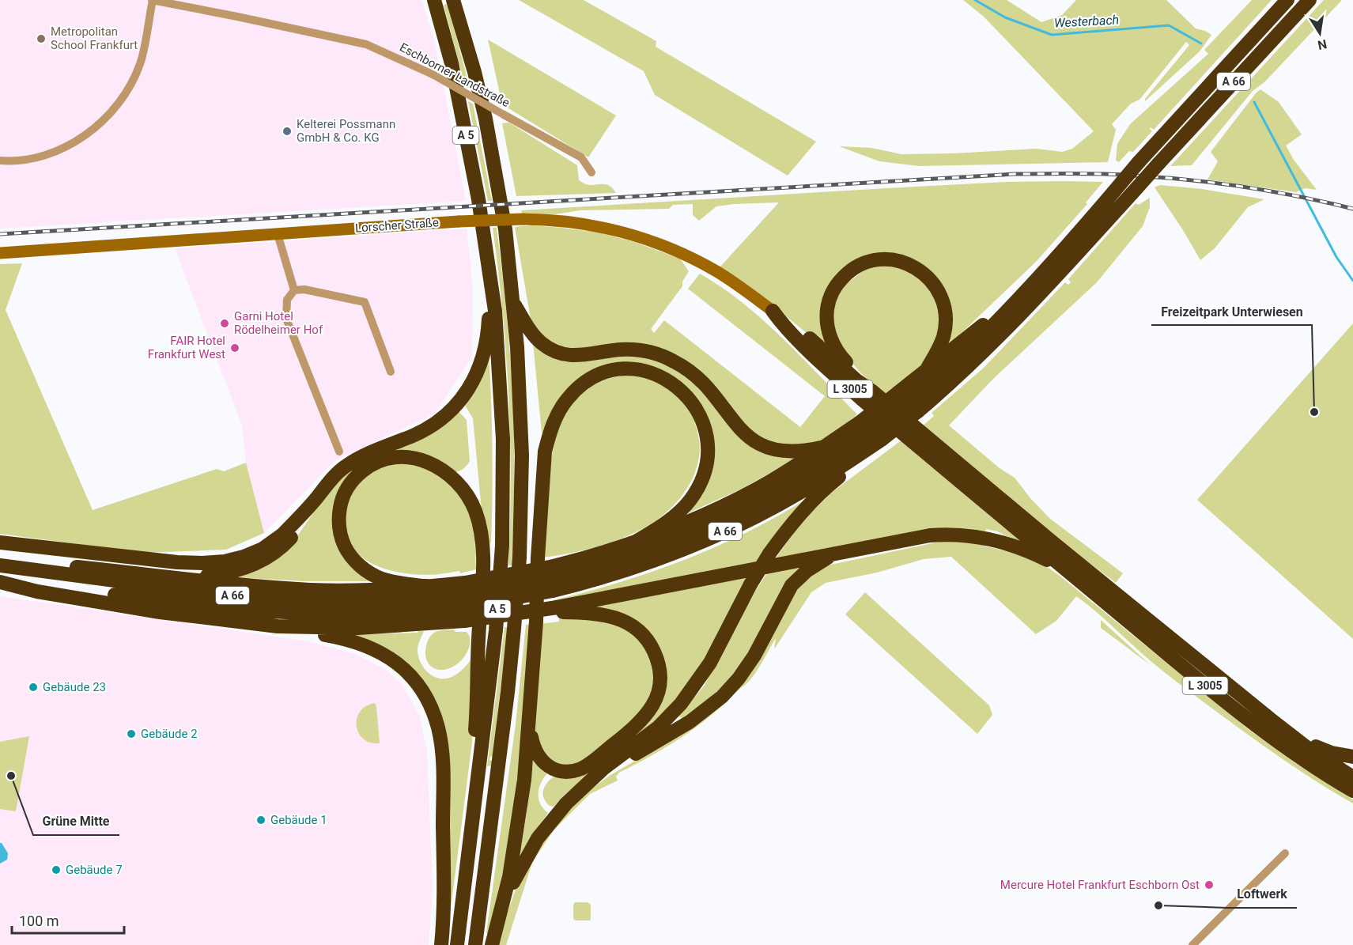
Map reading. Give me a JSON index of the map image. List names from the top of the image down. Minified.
{"streets":{"highway":["A 66","A 5","L 3005"],"main road":["Lorscher Straße"],"street":["Eschborner Landstraße"]},"crossings":[["Lorscher Straße","L 3005"]],"water":["Westerbach"],"places":["Metropolitan School Frankfurt","Kelterei Possmann GmbH & Co. KG","Garni Hotel Rödelheimer Hof","FAIR Hotel Frankfurt West","Freizeitpark Unterwiesen","Gebäude 23","Gebäude 2","Grüne Mitte","Gebäude 1","Gebäude 7","Mercure Hotel Frankfurt Eschborn Ost","Loftwerk"],"scale_bar":"100 m","north":"bottom"}
